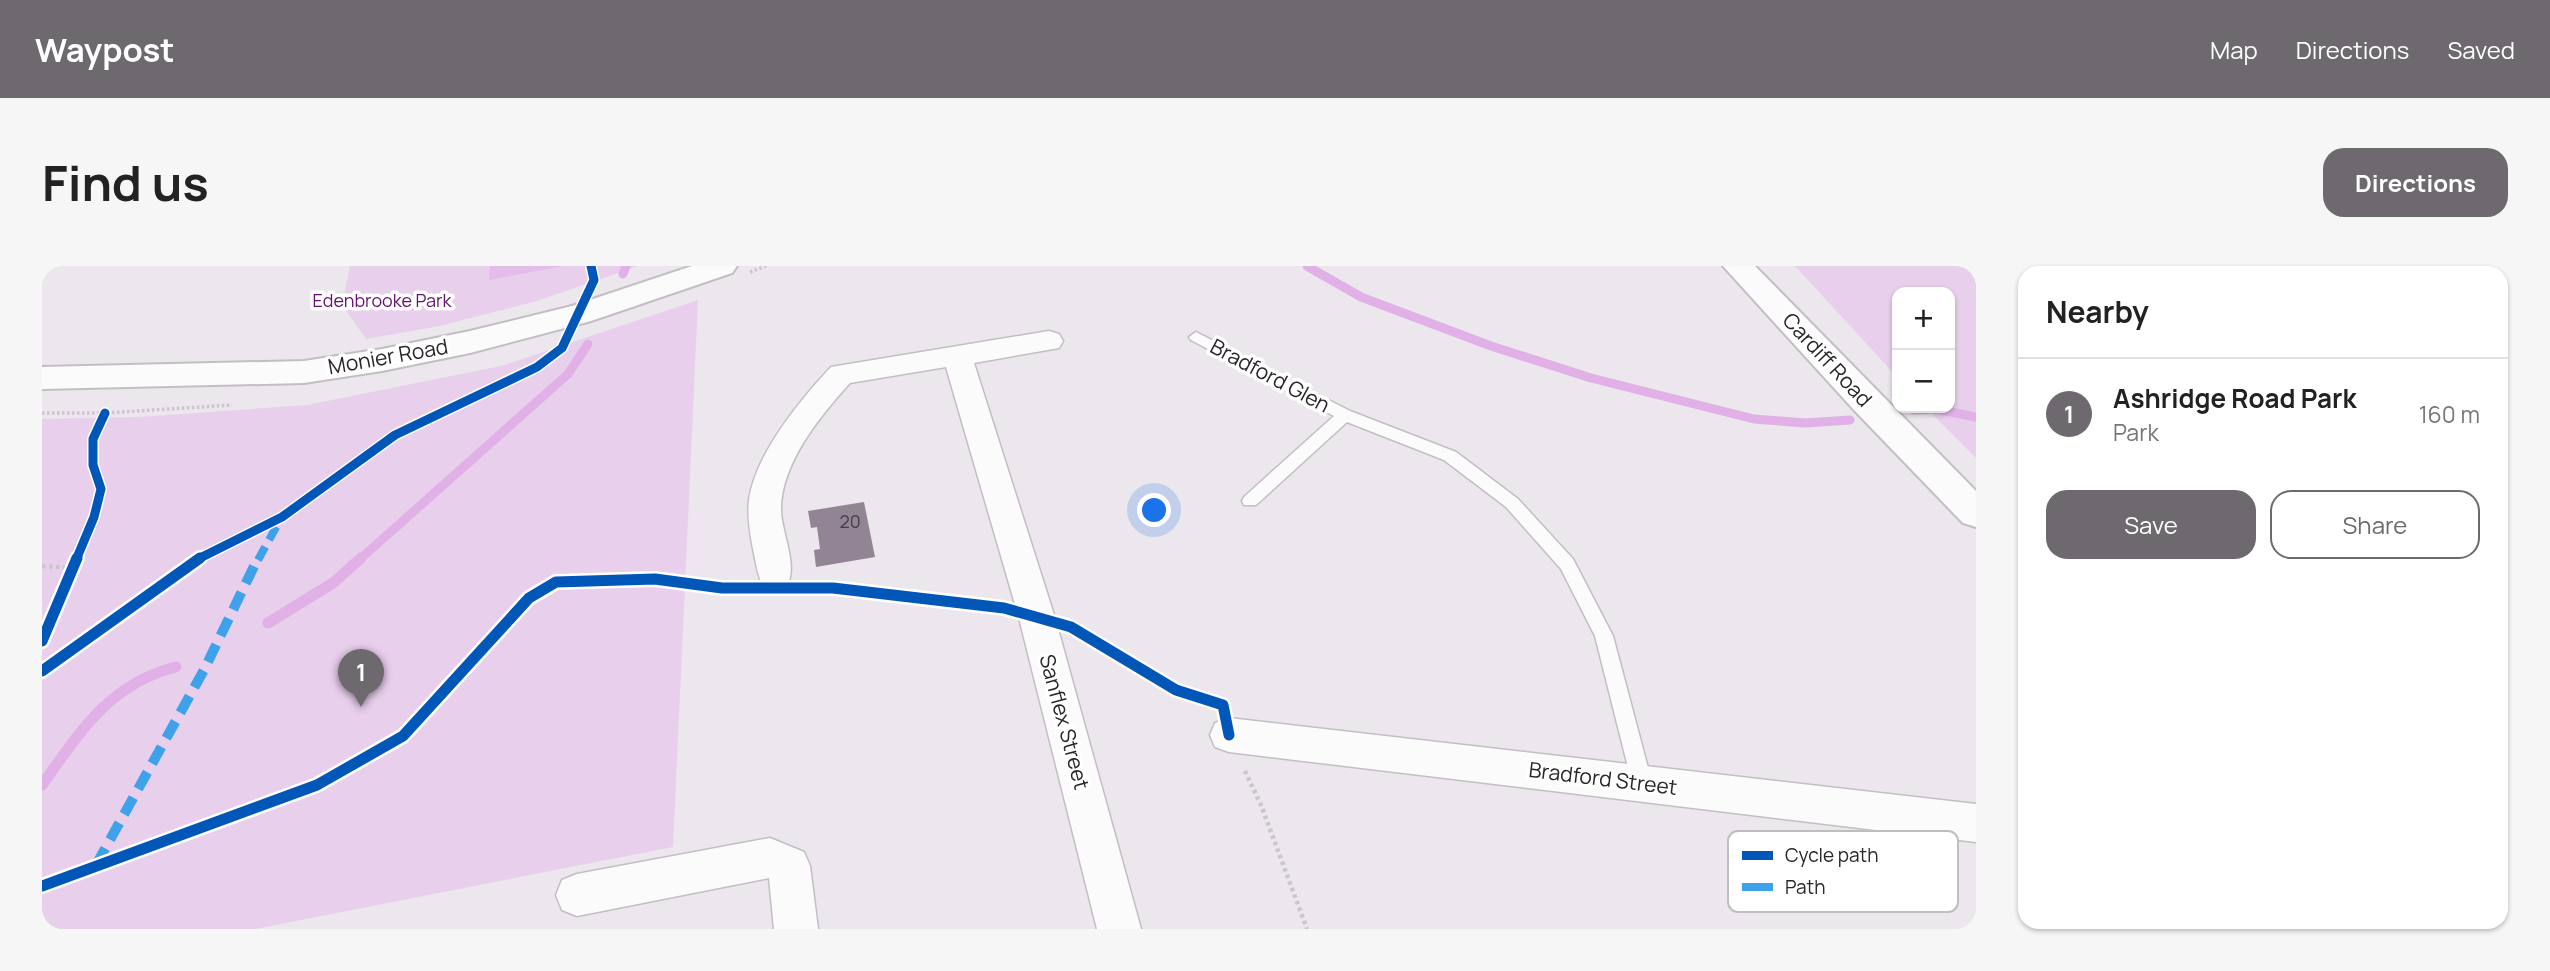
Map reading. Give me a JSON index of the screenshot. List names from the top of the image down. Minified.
{"streets":{"main road":["Monier Road","Cardiff Road"],"street":["Sanflex Street","Bradford Street"],"lane":["Bradford Glen"]},"crossings":[["Bradford Glen","Bradford Street"]],"parks":["Edenbrooke Park"],"house_numbers":["20"],"legend":["Cycle path","Path"],"page":{"header":"Waypost","nav":["Map","Directions","Saved"],"buttons":["Directions",["Save","Share"]],"title":"Find us","heading":"Nearby","map_buttons":["+","−"],"list":[{"mark":"1","name":"Ashridge Road Park","note":"Park","value":"160 m"}],"pins":"1"}}
